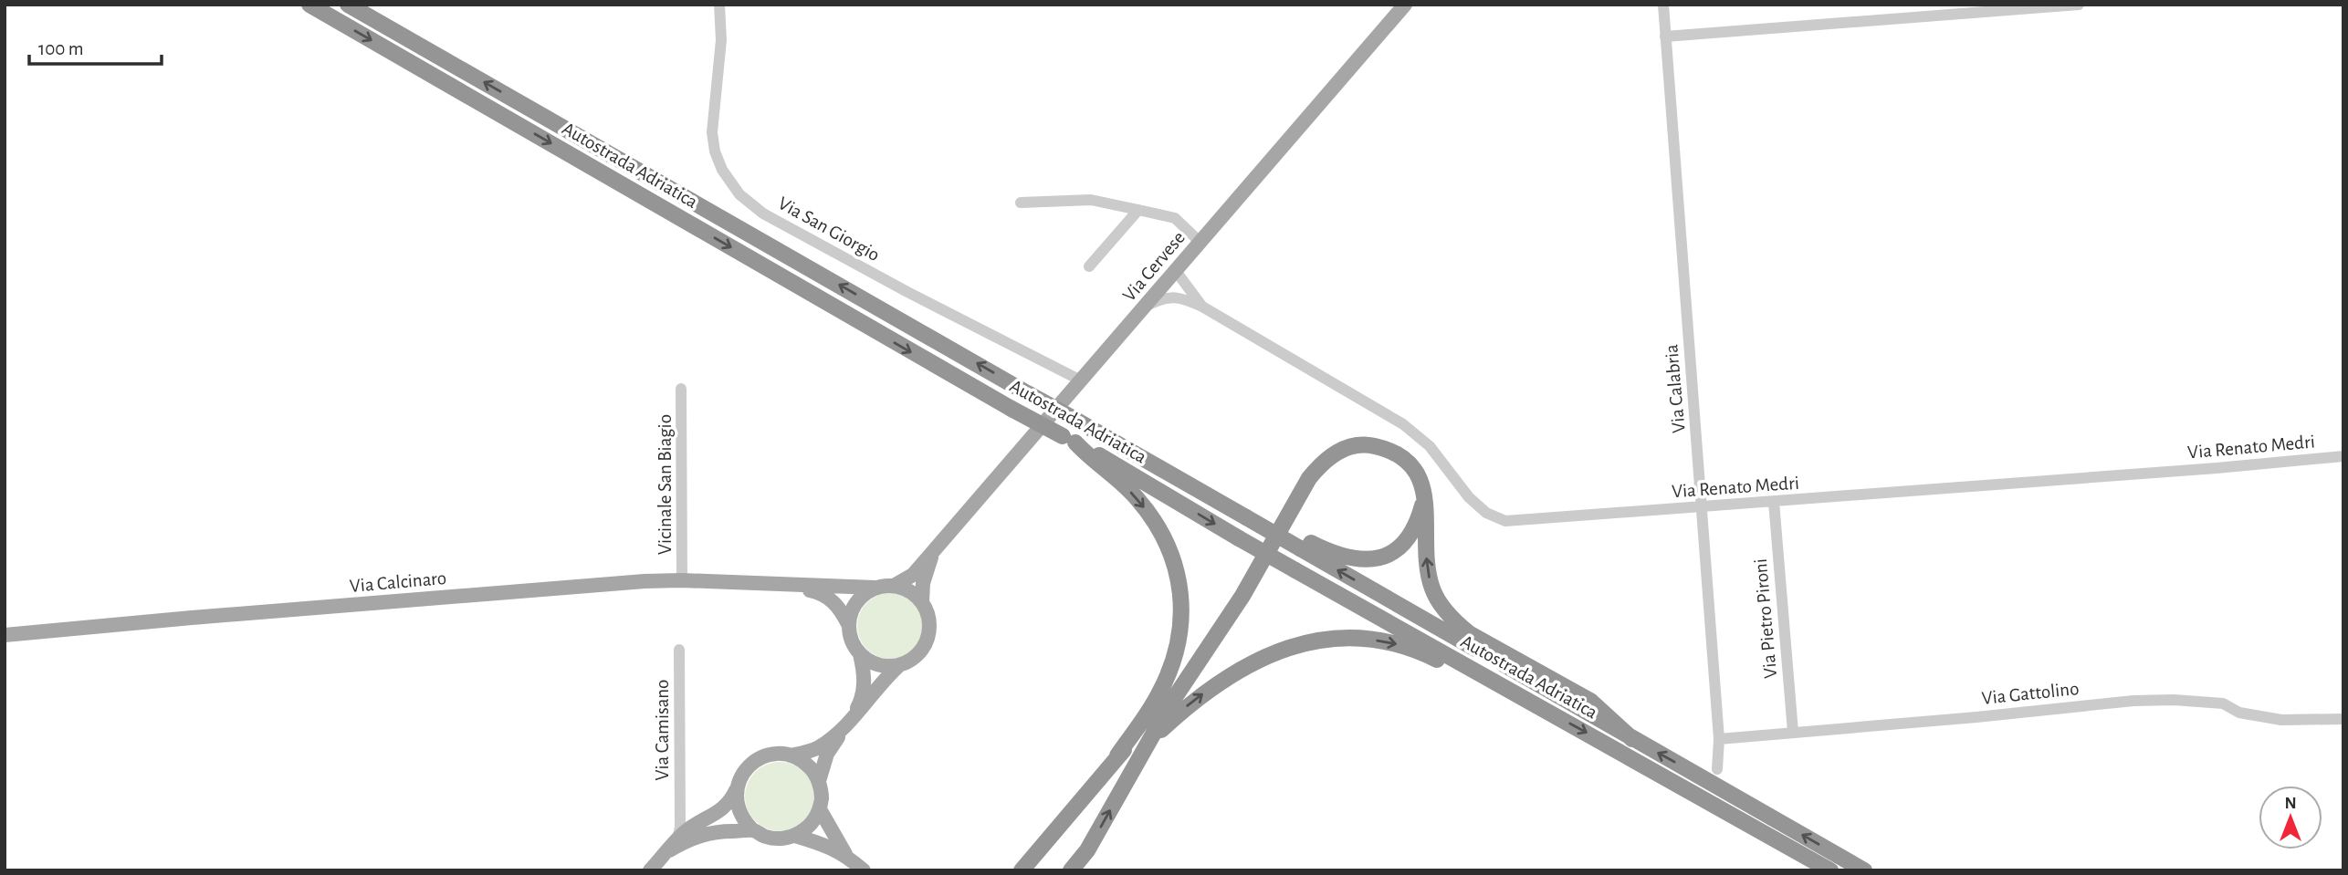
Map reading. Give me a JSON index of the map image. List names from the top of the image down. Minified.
{"streets":{"highway":["Autostrada Adriatica"],"main road":["Via Cervese","Via Calcinaro"],"street":["Via San Giorgio","Via Calabria","Via Renato Medri","Vicinale San Biagio","Via Pietro Pironi","Via Gattolino","Via Camisano"]},"crossings":[["Via San Giorgio","Via Cervese"],["Via Cervese","Via Renato Medri"],["Via Cervese","Via Calcinaro"],["Via Calabria","Via Renato Medri"],["Via Calabria","Via Gattolino"],["Via Renato Medri","Via Pietro Pironi"],["Vicinale San Biagio","Via Calcinaro"],["Via Pietro Pironi","Via Gattolino"]],"scale_bar":"100 m","north":"top"}
